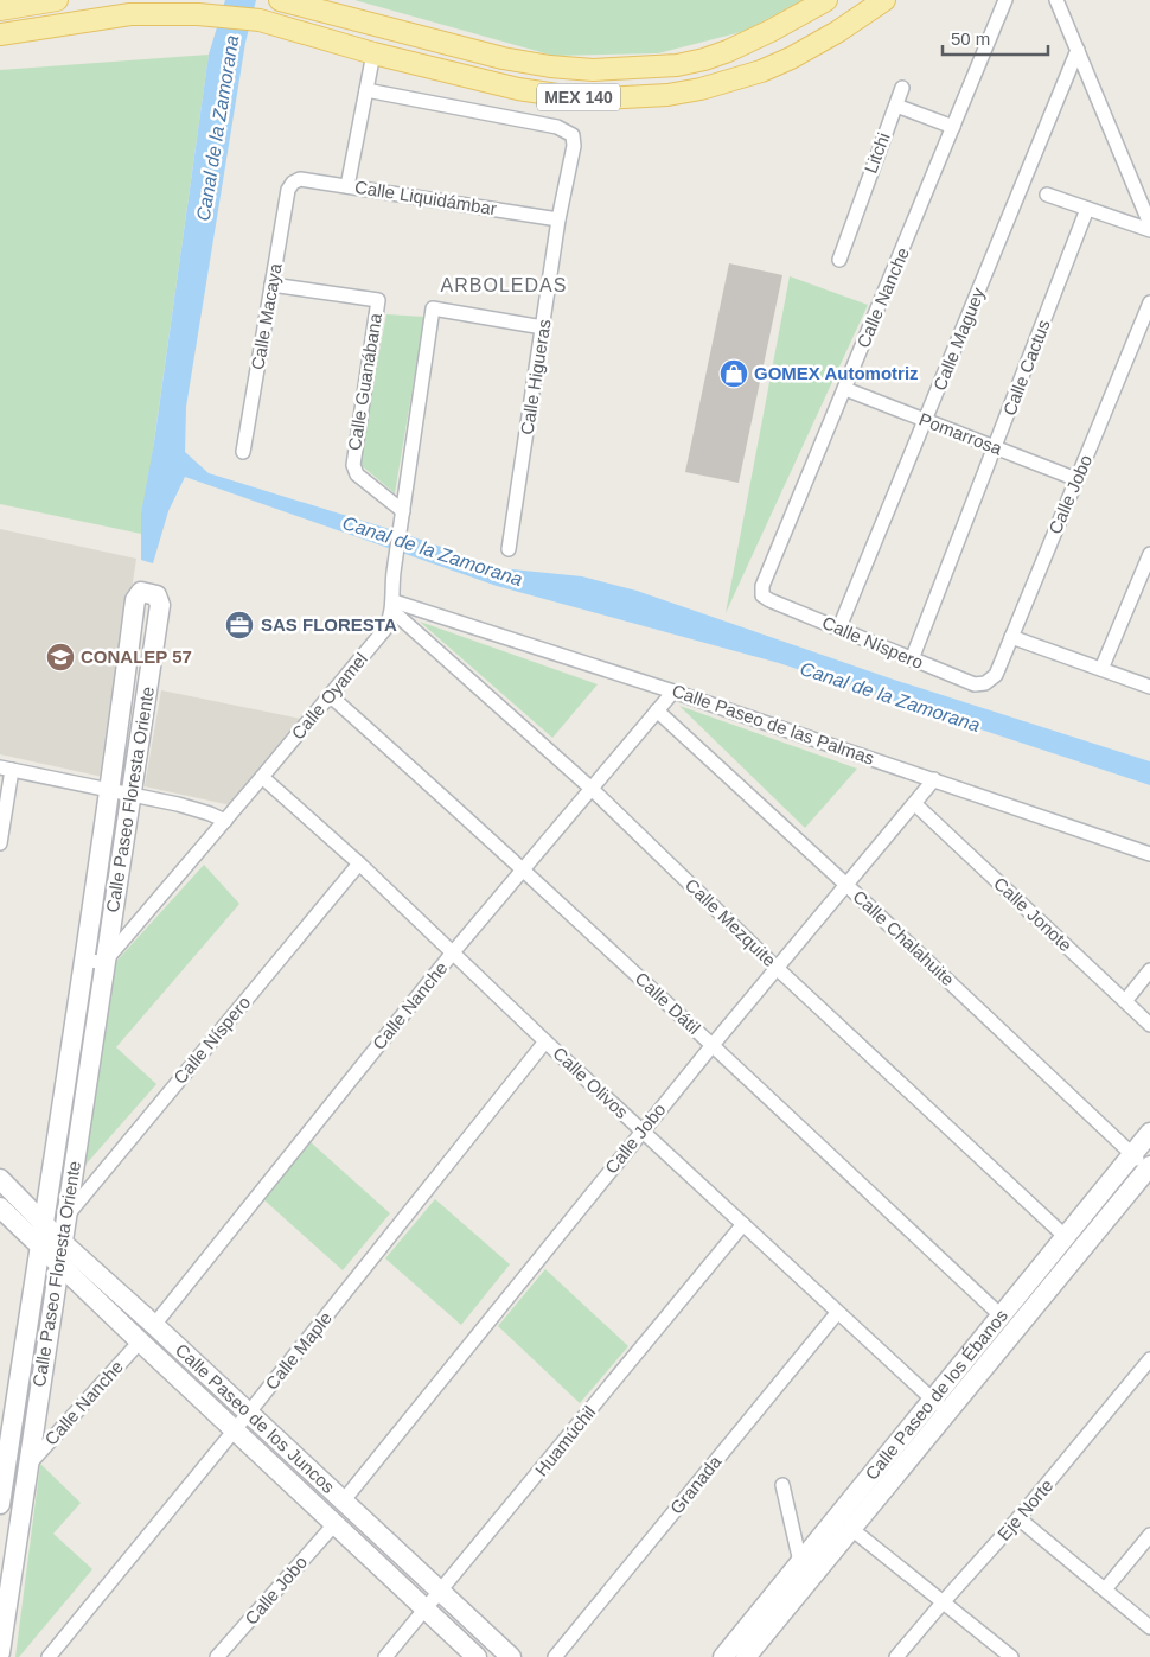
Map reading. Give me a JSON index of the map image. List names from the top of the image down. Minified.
{"streets":{"main road":["MEX 140","Calle Paseo Floresta Oriente","Calle Paseo de los Ébanos","Calle Paseo de los Juncos"],"street":["Litchi","Calle Liquidámbar","Calle Nanche","Calle Macaya","Calle Maguey","Calle Cactus","Calle Higueras","Calle Guanábana","Pomarrosa","Calle Jobo","Calle Níspero","Calle Oyamel","Calle Paseo de las Palmas","Calle Jonote","Calle Mezquite","Calle Chalahuite","Calle Dátil","Calle Olivos","Calle Maple","Huamúchil","Granada","Eje Norte"]},"crossings":[["Calle Liquidámbar","Calle Macaya"],["Calle Liquidámbar","Calle Higueras"],["Calle Nanche","Pomarrosa"],["Calle Nanche","Calle Níspero"],["Calle Nanche","Calle Paseo de las Palmas"],["Calle Nanche","Calle Paseo Floresta Oriente"],["Calle Nanche","Calle Mezquite"],["Calle Nanche","Calle Chalahuite"],["Calle Nanche","Calle Dátil"],["Calle Nanche","Calle Olivos"],["Calle Nanche","Calle Paseo de los Juncos"],["Calle Macaya","Calle Guanábana"],["Calle Maguey","Pomarrosa"],["Calle Maguey","Calle Níspero"],["Calle Cactus","Pomarrosa"],["Calle Cactus","Calle Níspero"],["Calle Higueras","Calle Oyamel"],["Calle Guanábana","Calle Oyamel"],["Pomarrosa","Calle Jobo"],["Calle Jobo","Calle Níspero"],["Calle Jobo","Calle Paseo de las Palmas"],["Calle Jobo","Calle Jonote"],["Calle Jobo","Calle Mezquite"],["Calle Jobo","Calle Chalahuite"],["Calle Jobo","Calle Dátil"],["Calle Jobo","Calle Olivos"],["Calle Jobo","Calle Paseo de los Juncos"],["Calle Níspero","Calle Paseo Floresta Oriente"],["Calle Níspero","Calle Olivos"],["Calle Oyamel","Calle Paseo de las Palmas"],["Calle Oyamel","Calle Paseo Floresta Oriente"],["Calle Oyamel","Calle Mezquite"],["Calle Oyamel","Calle Dátil"],["Calle Oyamel","Calle Olivos"],["Calle Paseo de las Palmas","Calle Mezquite"],["Calle Paseo Floresta Oriente","Calle Paseo de los Juncos"],["Calle Mezquite","Calle Paseo de los Ébanos"],["Calle Chalahuite","Calle Paseo de los Ébanos"],["Calle Dátil","Calle Paseo de los Ébanos"],["Calle Olivos","Calle Maple"],["Calle Olivos","Calle Paseo de los Ébanos"],["Calle Olivos","Huamúchil"],["Calle Olivos","Granada"],["Calle Maple","Calle Paseo de los Juncos"],["Calle Paseo de los Juncos","Huamúchil"]],"districts":["ARBOLEDAS"],"water":["Canal de la Zamorana"],"places":{"shop":["GOMEX Automotriz"],"office":["SAS FLORESTA"],"school or university":["CONALEP 57"]},"scale_bar":"50 m"}
